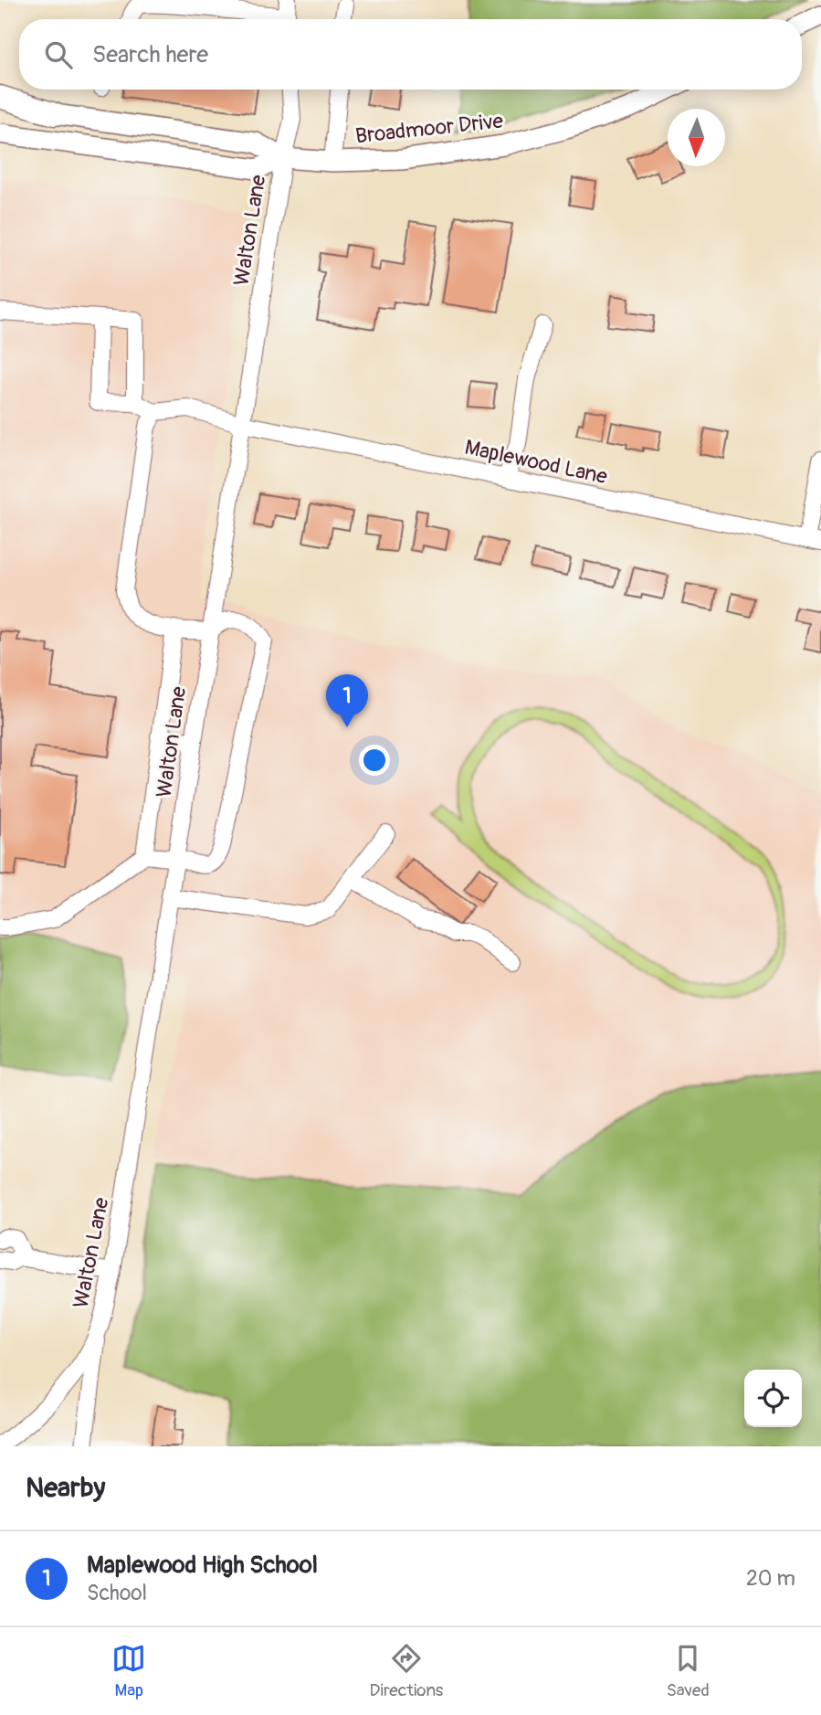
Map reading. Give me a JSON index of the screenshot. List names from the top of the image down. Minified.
{"streets":{"main road":["Broadmoor Drive"],"street":["Walton Lane","Maplewood Lane"]},"crossings":[["Broadmoor Drive","Walton Lane"],["Walton Lane","Maplewood Lane"]],"north":"bottom","page":{"search":"Search here","pins":"1","heading":"Nearby","list":[{"mark":"1","name":"Maplewood High School","note":"School","value":"20 m"}],"nav":["Map","Directions","Saved"]}}
